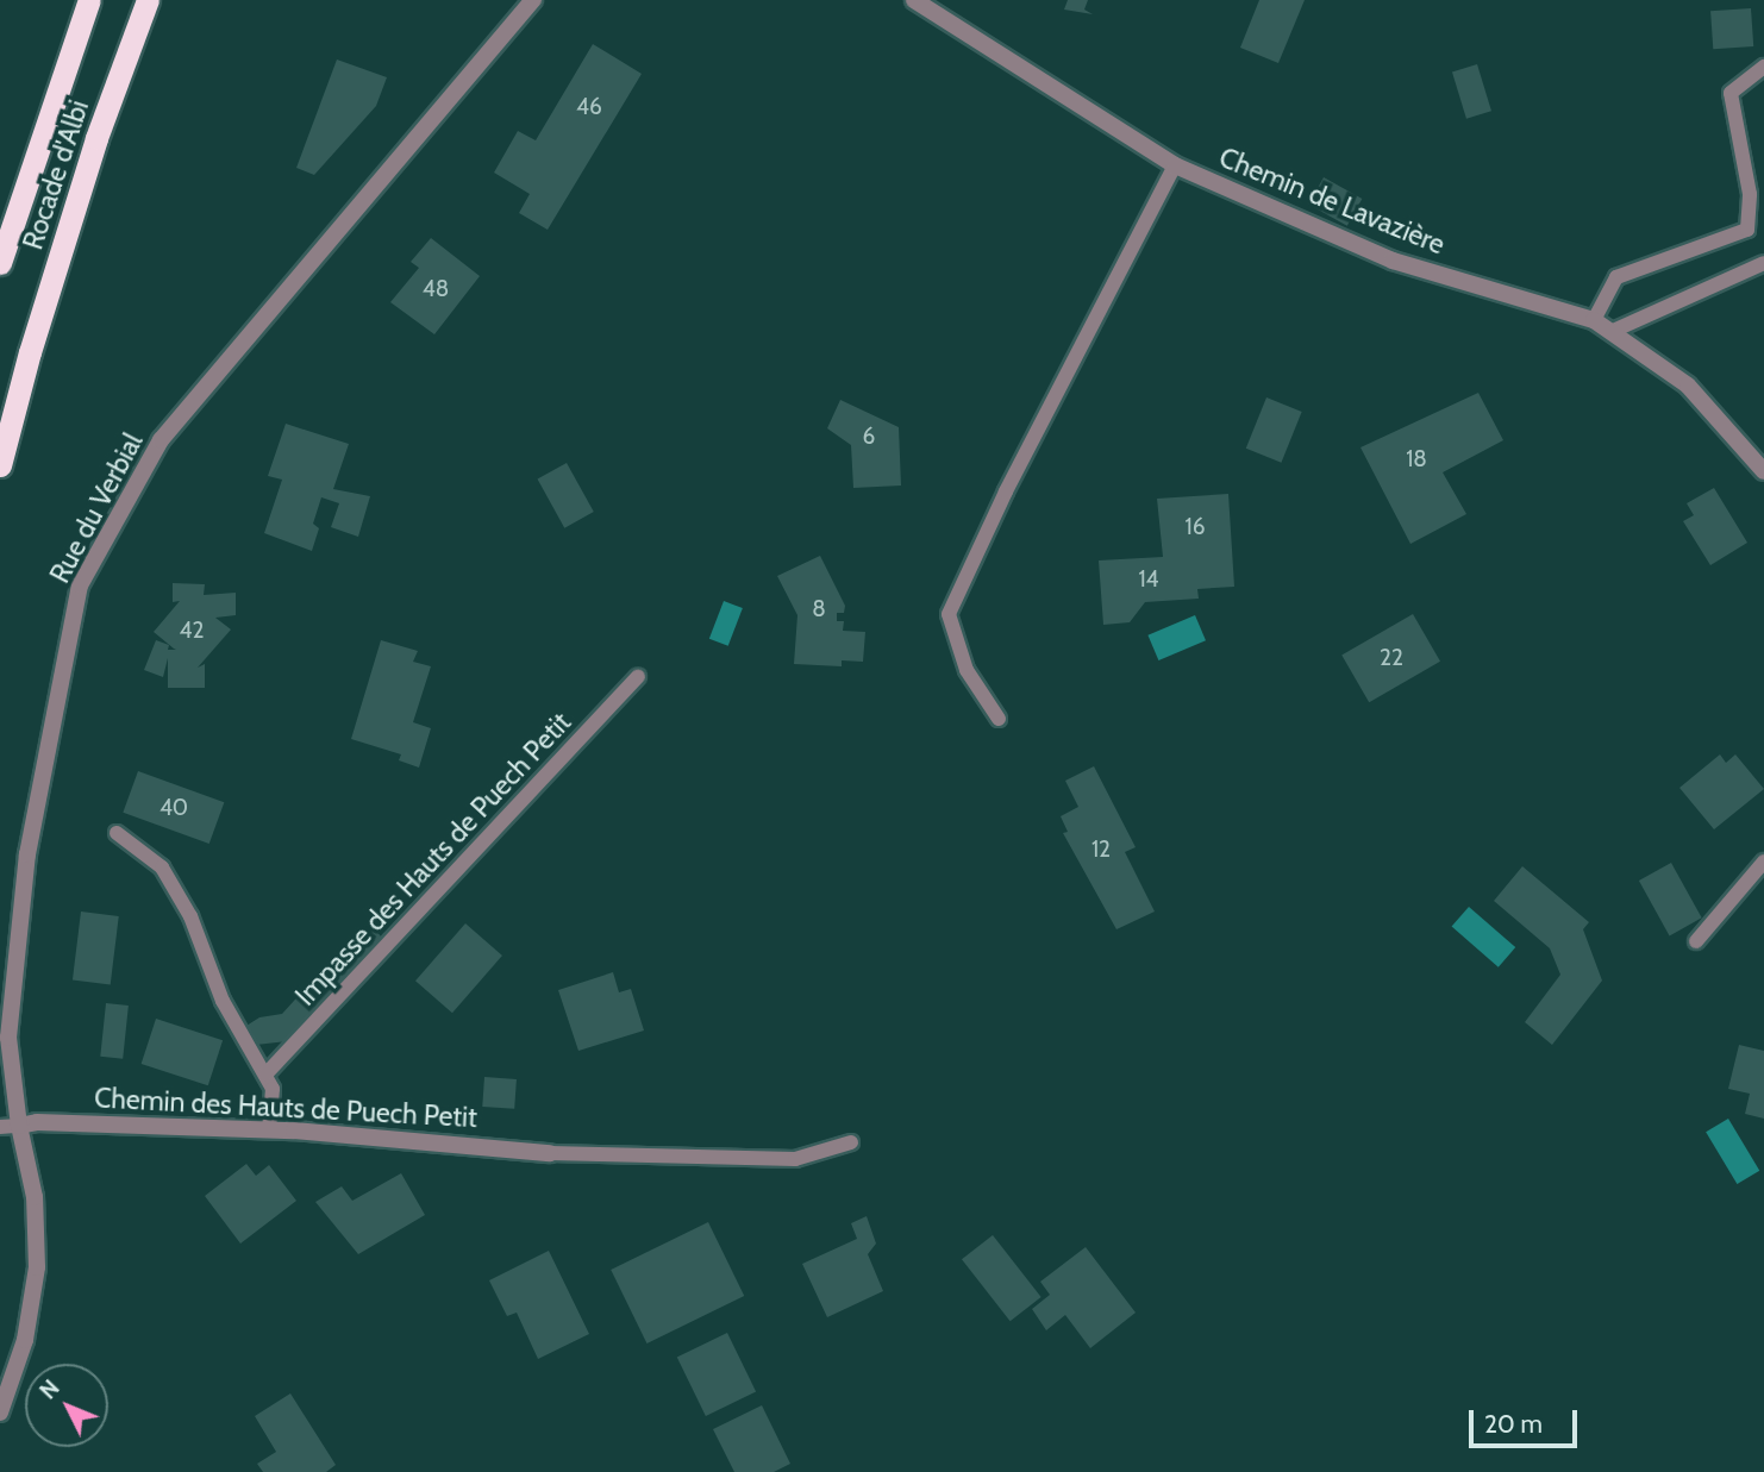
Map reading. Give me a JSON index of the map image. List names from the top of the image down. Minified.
{"streets":{"highway":["Rocade d'Albi"],"street":["Chemin de Lavazière","Rue du Verbial","Chemin des Hauts de Puech Petit"],"lane":["Impasse des Hauts de Puech Petit"]},"crossings":[["Rue du Verbial","Chemin des Hauts de Puech Petit"]],"house_numbers":["46","48","6","18","16","14","8","42","22","40","12"],"scale_bar":"20 m","north":"top left"}
